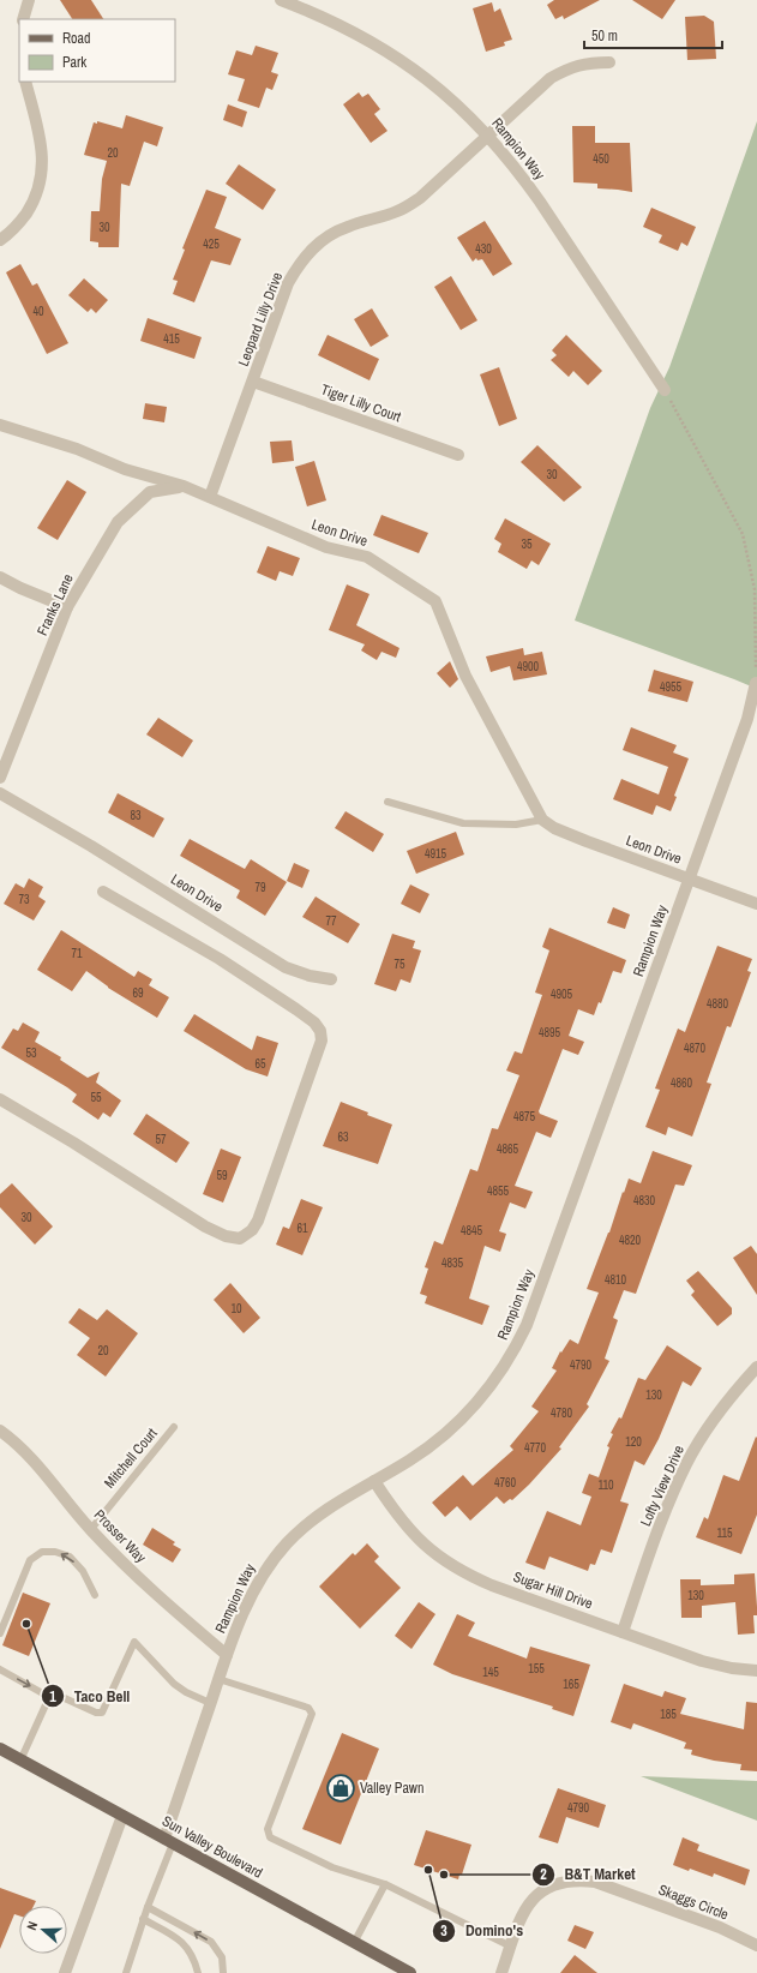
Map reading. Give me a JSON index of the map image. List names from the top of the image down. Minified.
{"streets":{"main road":["Sun Valley Boulevard"],"street":["Rampion Way","Leopard Lilly Drive","Tiger Lilly Court","Leon Drive","Franks Lane","Lofty View Drive","Prosser Way","Sugar Hill Drive","Skaggs Circle"],"lane":["Mitchell Court"]},"crossings":[["Rampion Way","Leopard Lilly Drive"],["Rampion Way","Leon Drive"],["Rampion Way","Prosser Way"],["Rampion Way","Sugar Hill Drive"],["Rampion Way","Sun Valley Boulevard"],["Leopard Lilly Drive","Tiger Lilly Court"],["Leopard Lilly Drive","Leon Drive"],["Leon Drive","Franks Lane"],["Mitchell Court","Prosser Way"],["Lofty View Drive","Sugar Hill Drive"]],"places":{"other":["Taco Bell","Domino's","B&T Market"],"shop":["Valley Pawn"]},"house_numbers":["20","450","30","425","430","40","415","30","35","4900","4955","83","4915","79","73","77","71","75","69","4905","4880","4895","4870","53","65","4860","55","4875","63","57","4865","59","4855","4830","30","61","4845","4820","4835","4810","10","20","4790","130","4780","120","4770","4760","110","115","130","155","145","165","185","4790"],"legend":["Road","Park"],"scale_bar":"50 m","north":"left"}
